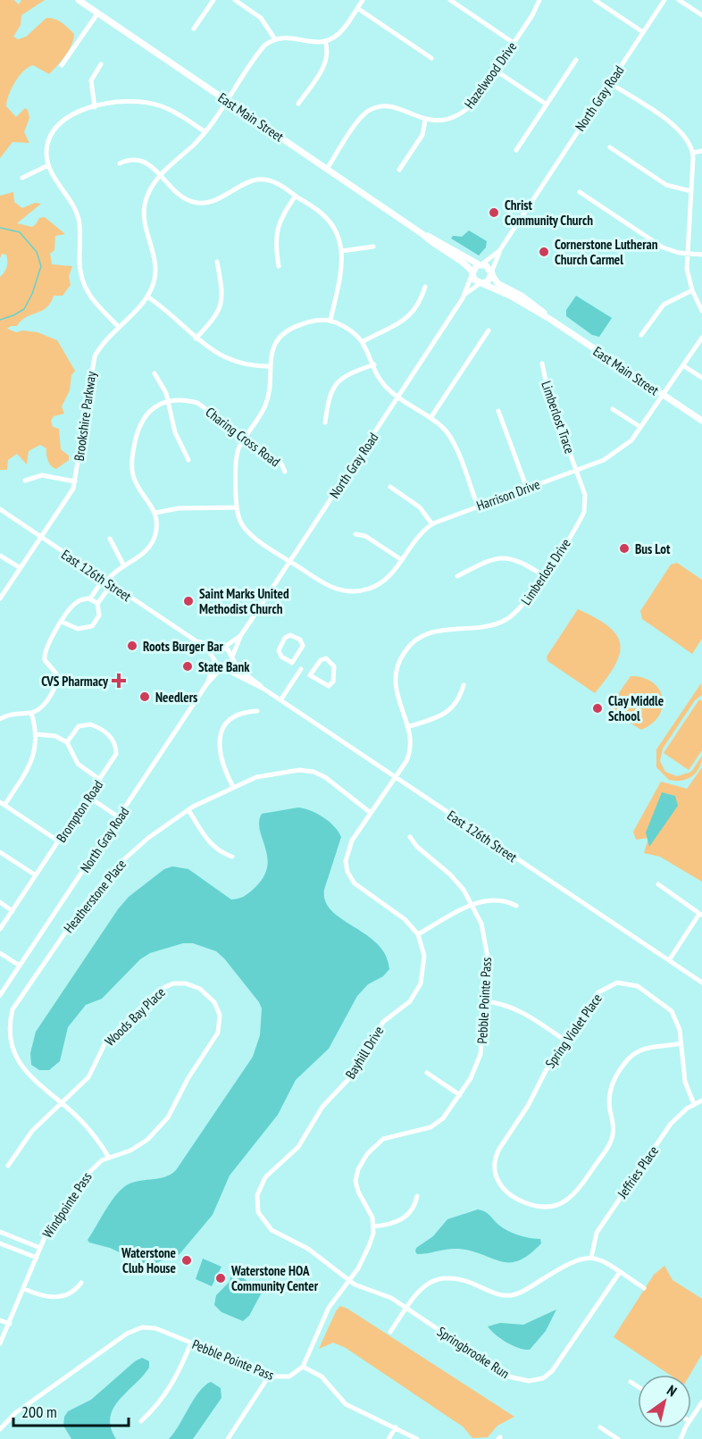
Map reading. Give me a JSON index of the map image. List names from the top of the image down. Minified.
{"streets":{"main road":["East Main Street"],"street":["Hazelwood Drive","North Gray Road","Brookshire Parkway","Limberlost Trace","Charing Cross Road","Harrison Drive","Limberlost Drive","East 126th Street","Brompton Road","Heatherstone Place","Pebble Pointe Pass","Woods Bay Place","Spring Violet Place","Bayhill Drive","Jeffries Place","Windpointe Pass","Springbrooke Run"]},"crossings":[["Hazelwood Drive","East Main Street"],["North Gray Road","East Main Street"],["North Gray Road","Harrison Drive"],["North Gray Road","East 126th Street"],["East Main Street","Brookshire Parkway"],["East Main Street","Harrison Drive"],["Brookshire Parkway","East 126th Street"],["Limberlost Trace","Harrison Drive"],["Limberlost Trace","Limberlost Drive"],["Charing Cross Road","Harrison Drive"],["Harrison Drive","Limberlost Drive"],["Limberlost Drive","East 126th Street"],["Heatherstone Place","Woods Bay Place"],["Heatherstone Place","Windpointe Pass"],["Woods Bay Place","Windpointe Pass"],["Spring Violet Place","Jeffries Place"],["Bayhill Drive","Springbrooke Run"]],"places":{"other":["Christ Community Church","Cornerstone Lutheran Church Carmel","Bus Lot","Saint Marks United Methodist Church","Roots Burger Bar","State Bank","Needlers","Clay Middle School","Waterstone Club House","Waterstone HOA Community Center"],"health":["CVS Pharmacy"]},"scale_bar":"200 m","north":"top right"}
